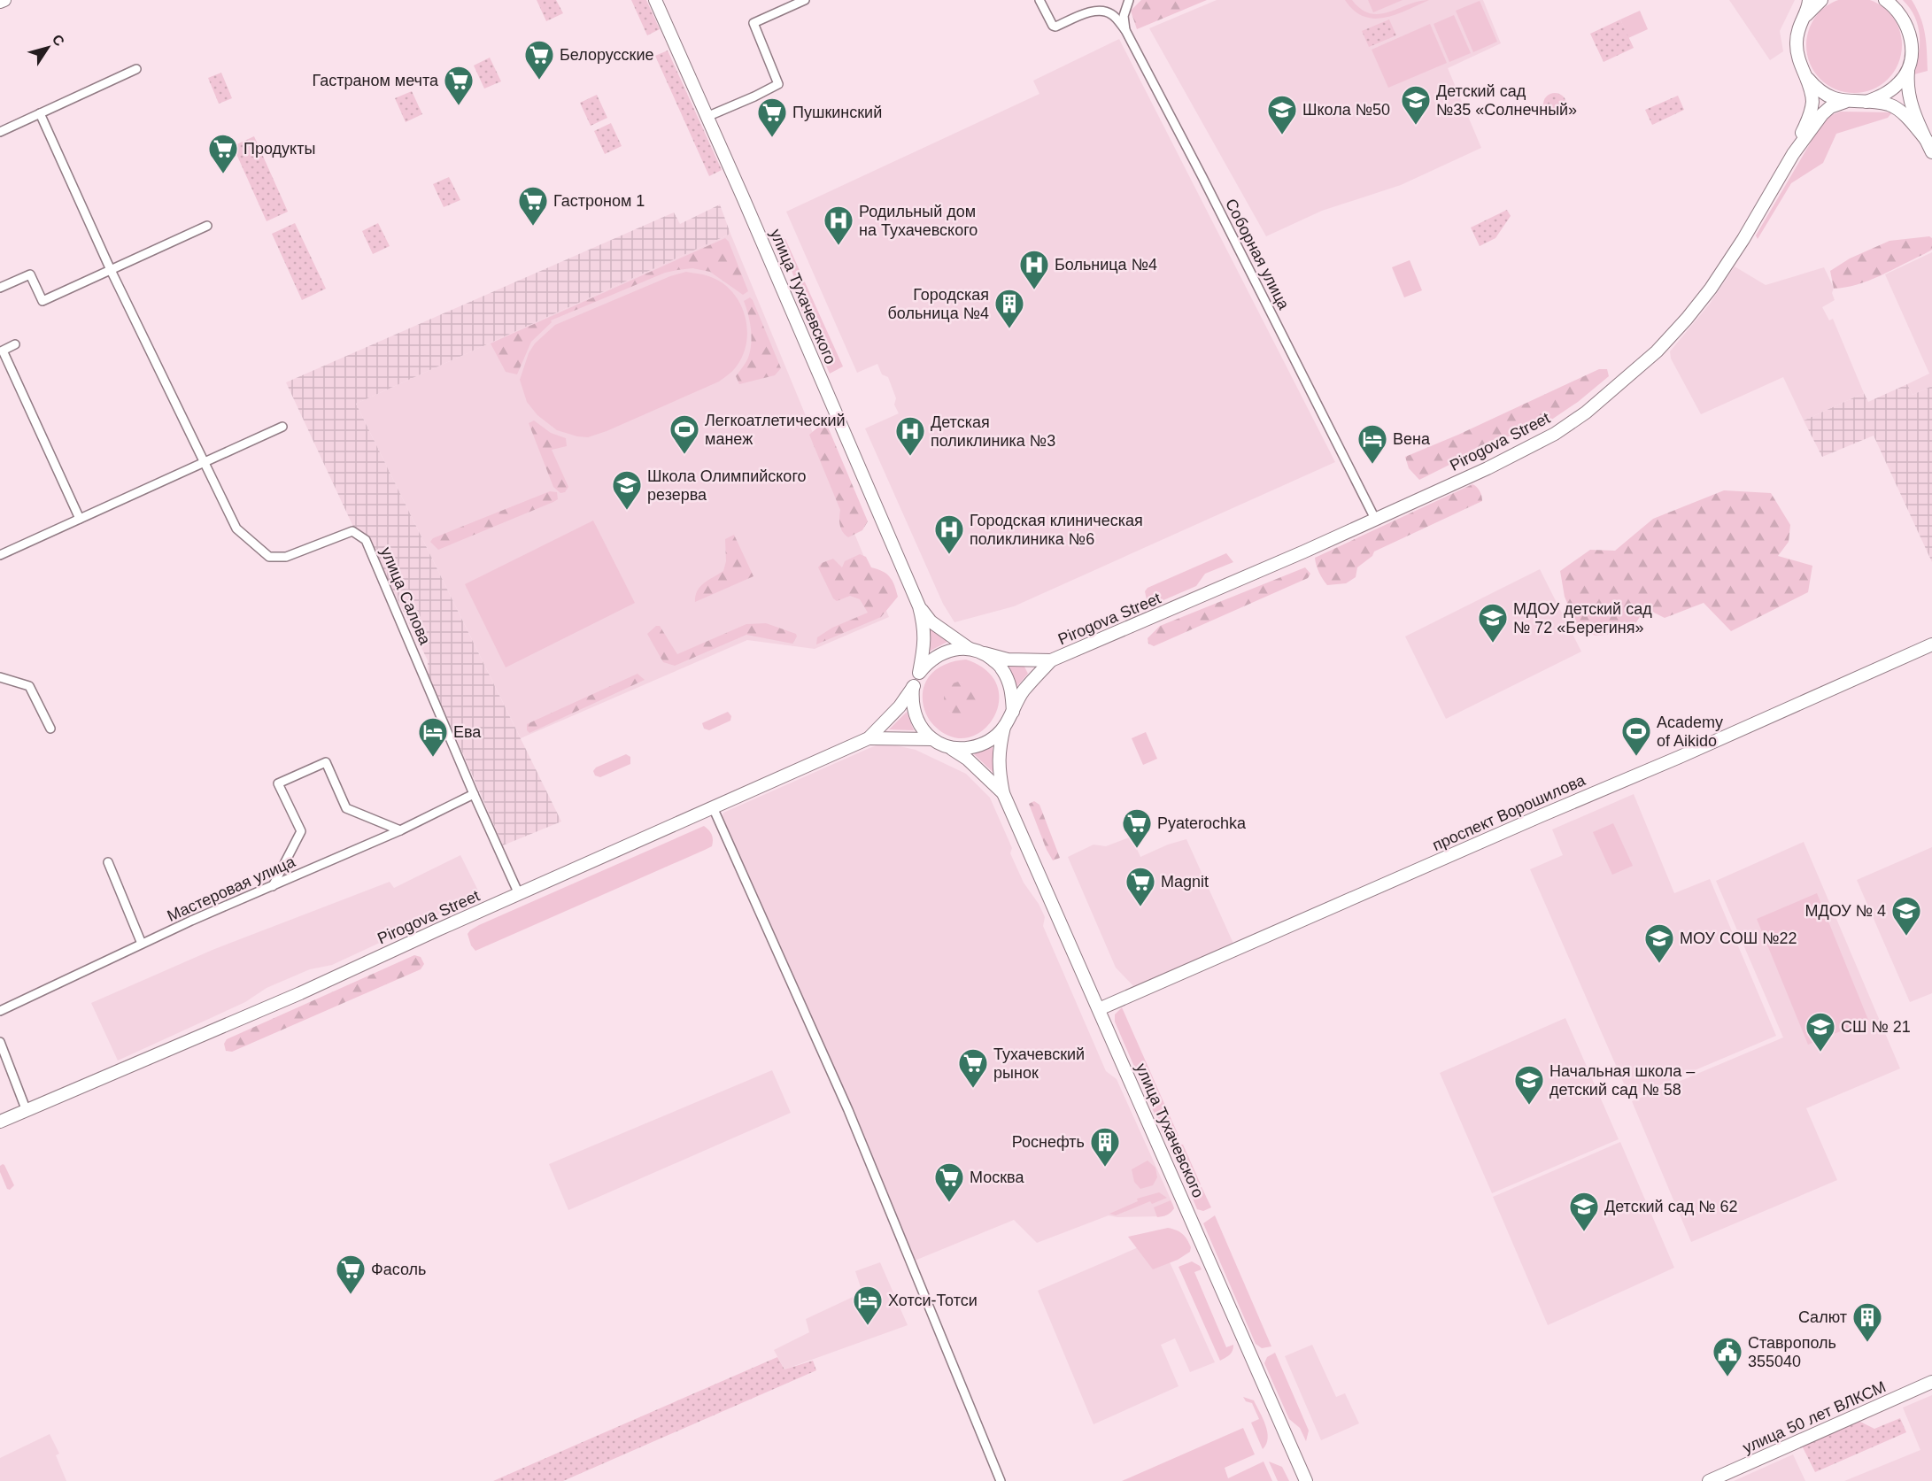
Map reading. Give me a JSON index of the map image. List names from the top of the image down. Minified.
{"streets":{"main road":["улица Тухачевского","Pirogova Street","проспект Ворошилова","улица 50 лет ВЛКСМ"],"street":["Соборная улица","улица Салова","Мастеровая улица"]},"crossings":[["Соборная улица","Pirogova Street"],["улица Тухачевского","Pirogova Street"],["улица Тухачевского","проспект Ворошилова"],["Pirogova Street","улица Салова"],["улица Салова","Мастеровая улица"]],"places":{"supermarket":["Белорусские","Гастраном мечта","Пушкинский","Продукты","Гастроном 1","Pyaterochka","Magnit","Тухачевский рынок","Москва","Фасоль"],"school or university":["Детский сад №35 «Солнечный»","Школа №50","Школа Олимпийского резерва","МДОУ детский сад № 72 «Берегиня»","МДОУ № 4","МОУ СОШ №22","СШ № 21","Начальная школа – детский сад № 58","Детский сад № 62"],"hospital":["Родильный дом на Тухачевского","Больница №4","Детская поликлиника №3","Городская клиническая поликлиника №6"],"building":["Городская больница №4","Роснефть","Салют"],"sports":["Легкоатлетический манеж","Academy of Aikido"],"hotel":["Вена","Ева","Хотси-Тотси"],"public building":["Ставрополь 355040"]},"north":"top right"}
